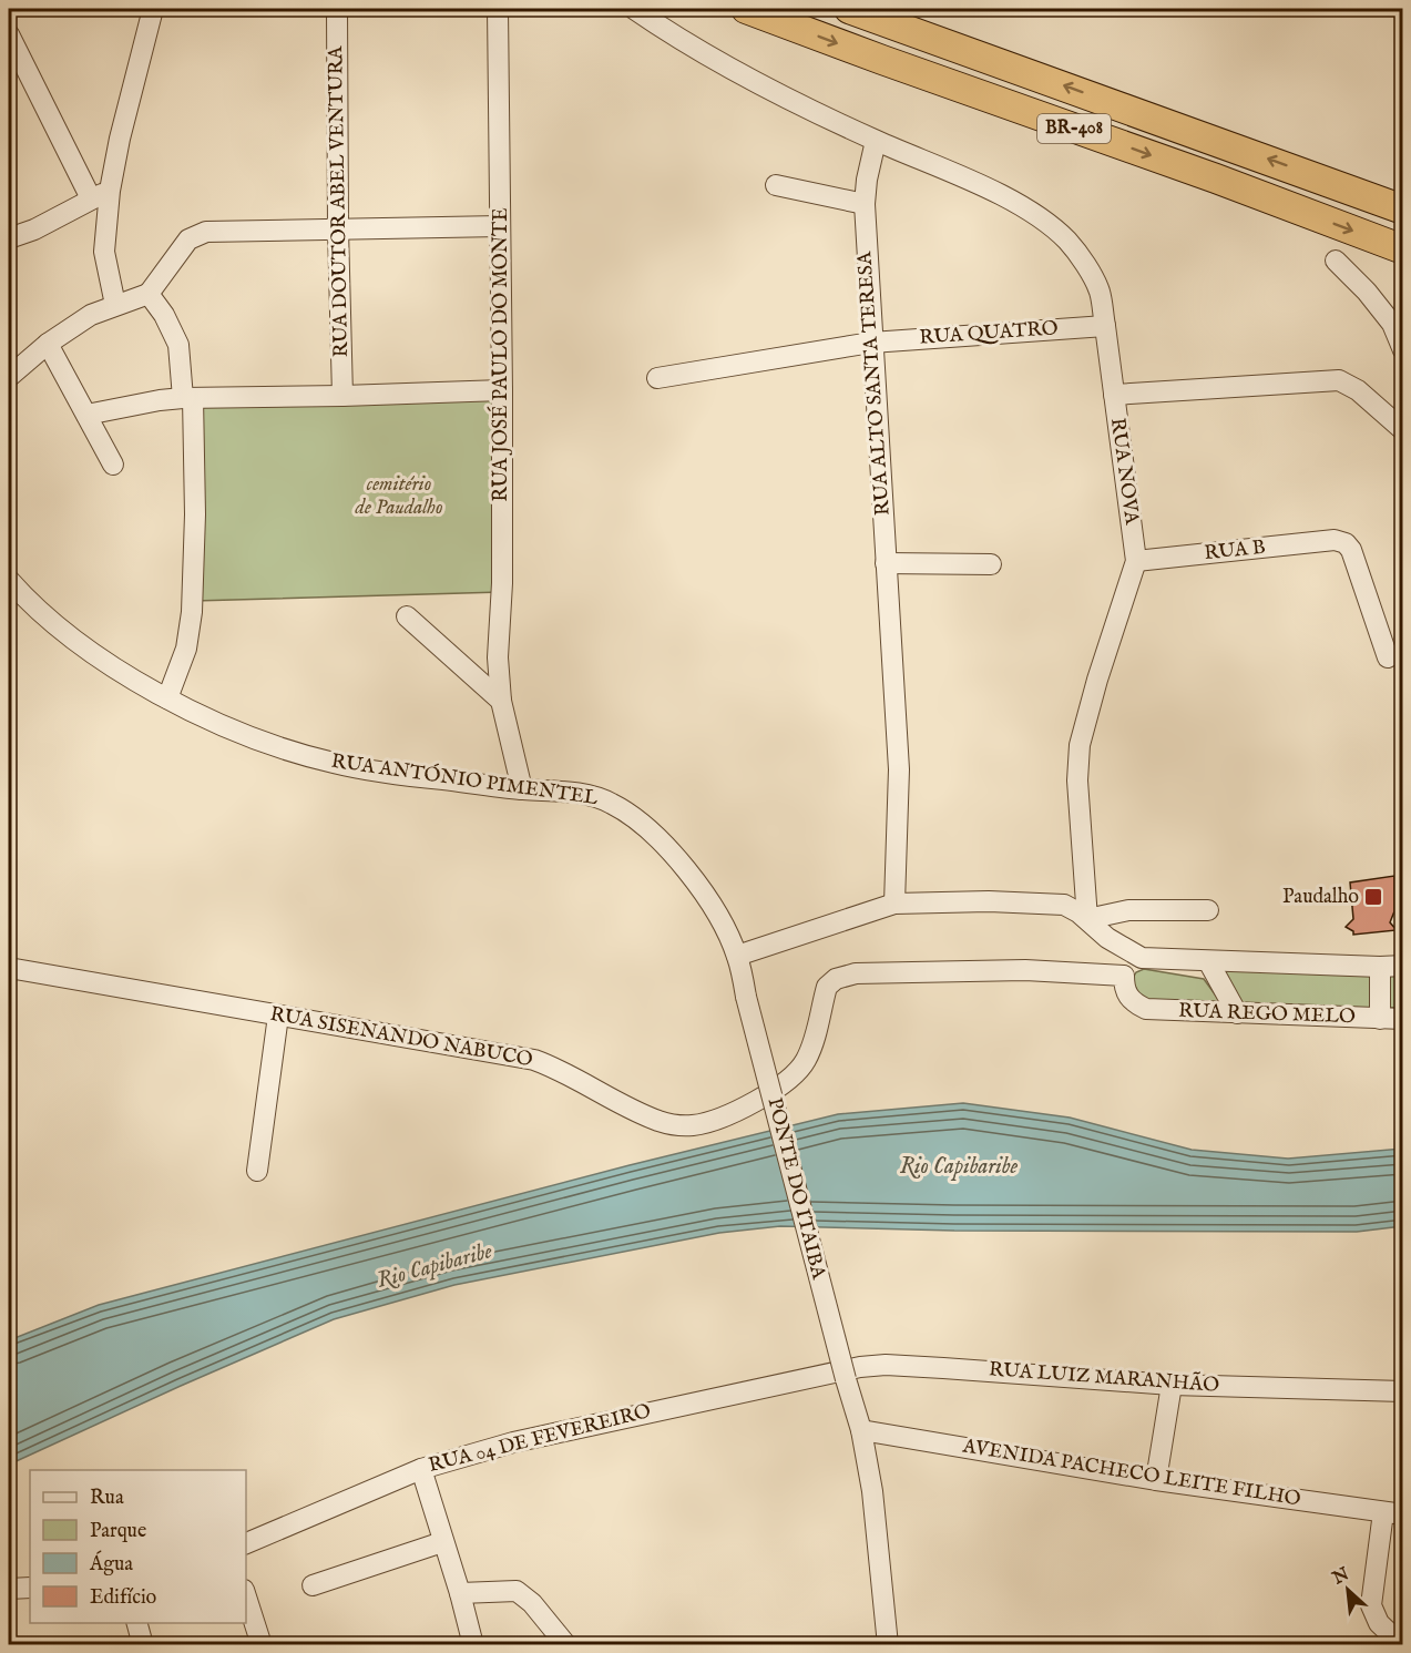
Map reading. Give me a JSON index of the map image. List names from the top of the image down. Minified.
{"streets":{"highway":["BR-408"],"street":["RUA DOUTOR ABEL VENTURA","RUA QUATRO","RUA JOSÉ PAULO DO MONTE","RUA ALTO SANTA TERESA","RUA NOVA","RUA B","RUA ANTÓNIO PIMENTEL","RUA REGO MELO","RUA SISENANDO NABUCO","PONTE DO ITAIBA","RUA LUIZ MARANHÃO","RUA 04 DE FEVEREIRO","AVENIDA PACHECO LEITE FILHO"]},"crossings":[["RUA QUATRO","RUA ALTO SANTA TERESA"],["RUA QUATRO","RUA NOVA"],["RUA JOSÉ PAULO DO MONTE","RUA ANTÓNIO PIMENTEL"],["RUA ALTO SANTA TERESA","RUA NOVA"],["RUA NOVA","RUA B"],["RUA ANTÓNIO PIMENTEL","PONTE DO ITAIBA"],["RUA REGO MELO","RUA SISENANDO NABUCO"],["PONTE DO ITAIBA","AVENIDA PACHECO LEITE FILHO"],["RUA LUIZ MARANHÃO","RUA 04 DE FEVEREIRO"]],"water":["Rio Capibaribe"],"parks":["cemitério de Paudalho"],"places":{"transit":["Paudalho"]},"legend":["Rua","Parque","Água","Edifício"],"north":"top left"}
